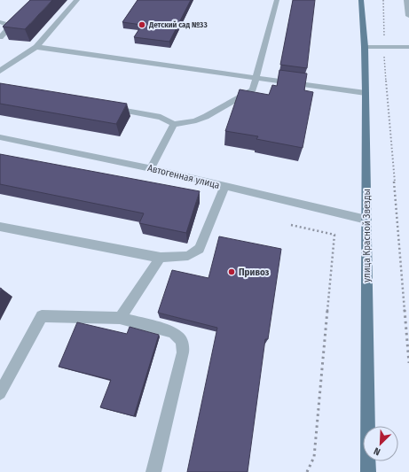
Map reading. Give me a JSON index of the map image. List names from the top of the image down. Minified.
{"streets":{"main road":["улица Красной Звезды"],"street":["Автогенная улица"]},"crossings":[["Автогенная улица","улица Красной Звезды"]],"places":["Детский сад №33","Привоз"],"north":"bottom left"}
